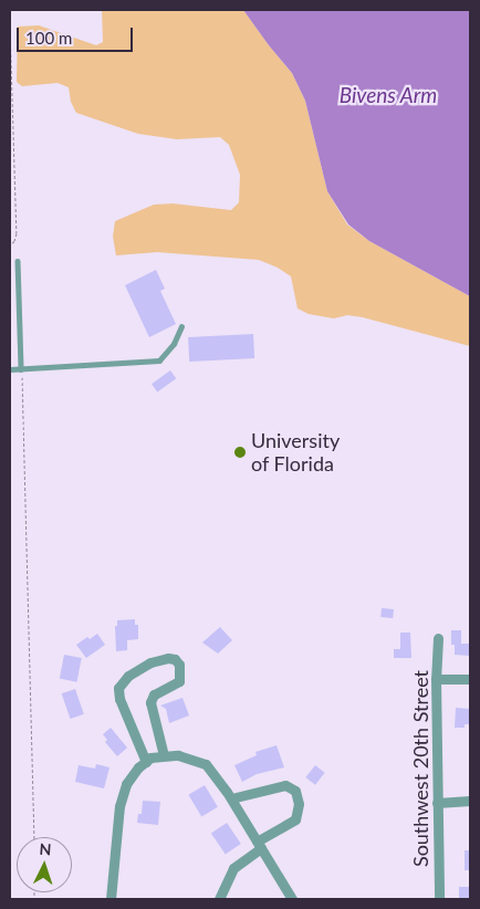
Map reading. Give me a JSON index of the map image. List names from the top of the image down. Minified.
{"streets":{"street":["Southwest 20th Street"]},"water":["Bivens Arm"],"places":["University of Florida"],"scale_bar":"100 m","north":"top"}
